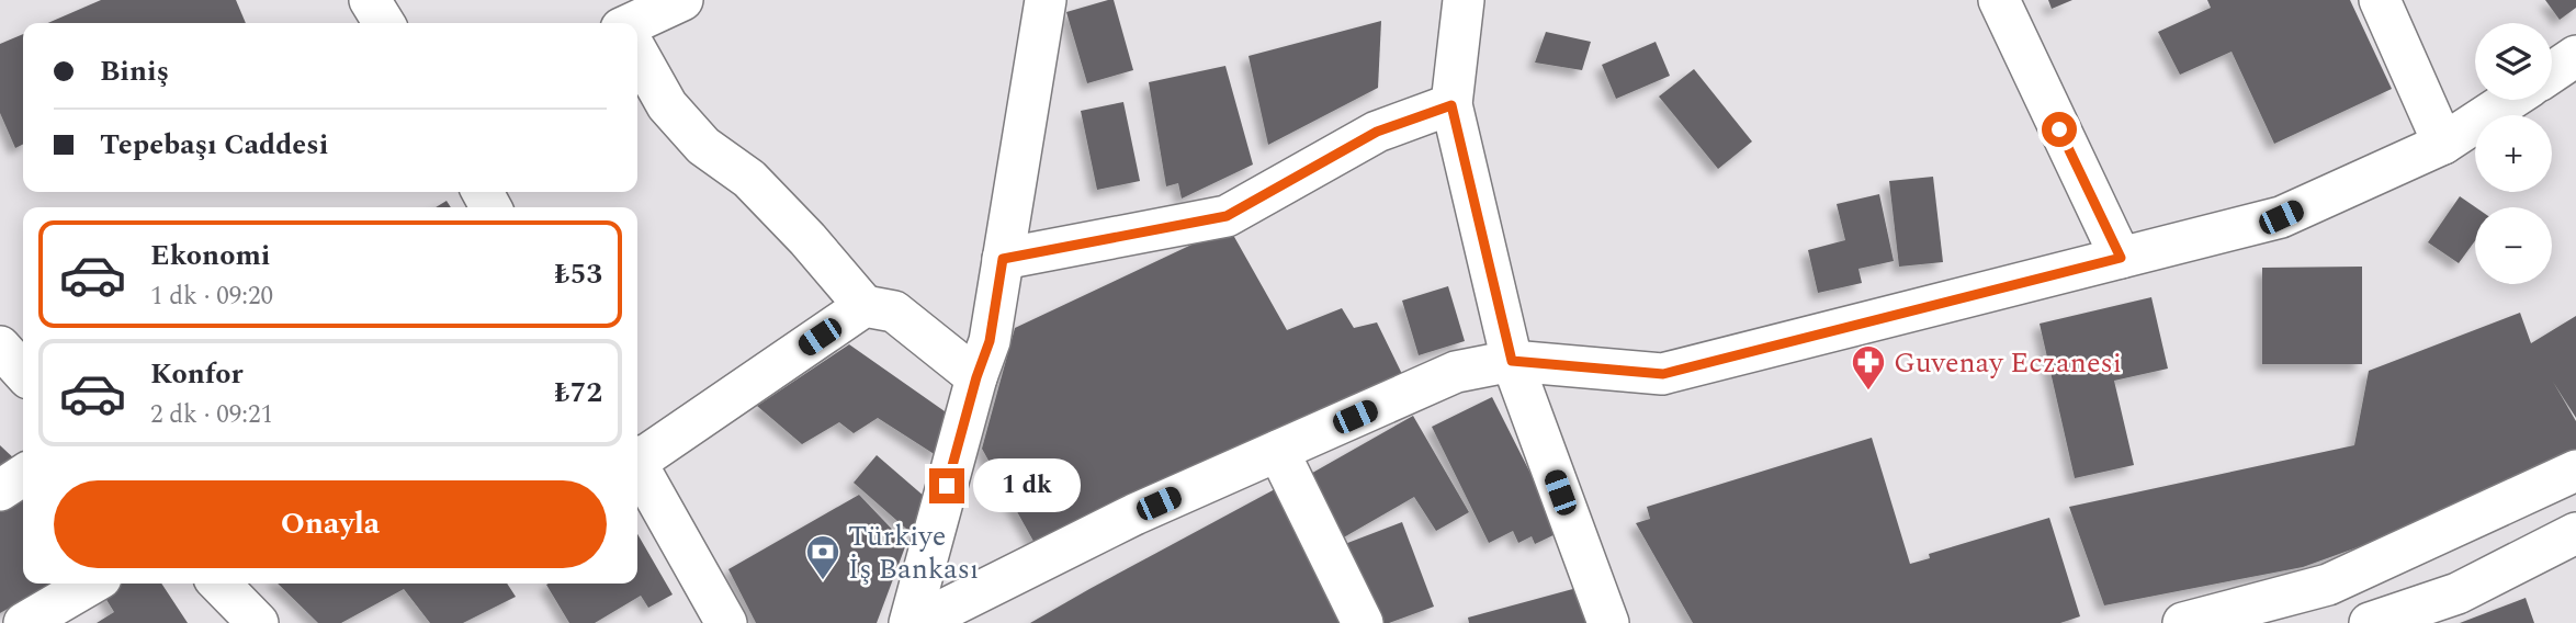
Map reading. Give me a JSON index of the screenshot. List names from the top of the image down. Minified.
{"places":{"pharmacy":["Guvenay Eczanesi"],"bank":["Türkiye İş Bankası"]},"page":{"map_buttons":["+","−"],"banner":["Biniş","Tepebaşı Caddesi"],"list":[{"name":"Ekonomi","note":"1 dk · 09:20","value":"₺53"},{"name":"Konfor","note":"2 dk · 09:21","value":"₺72"}],"bubble":"1 dk","buttons":"Onayla"}}
